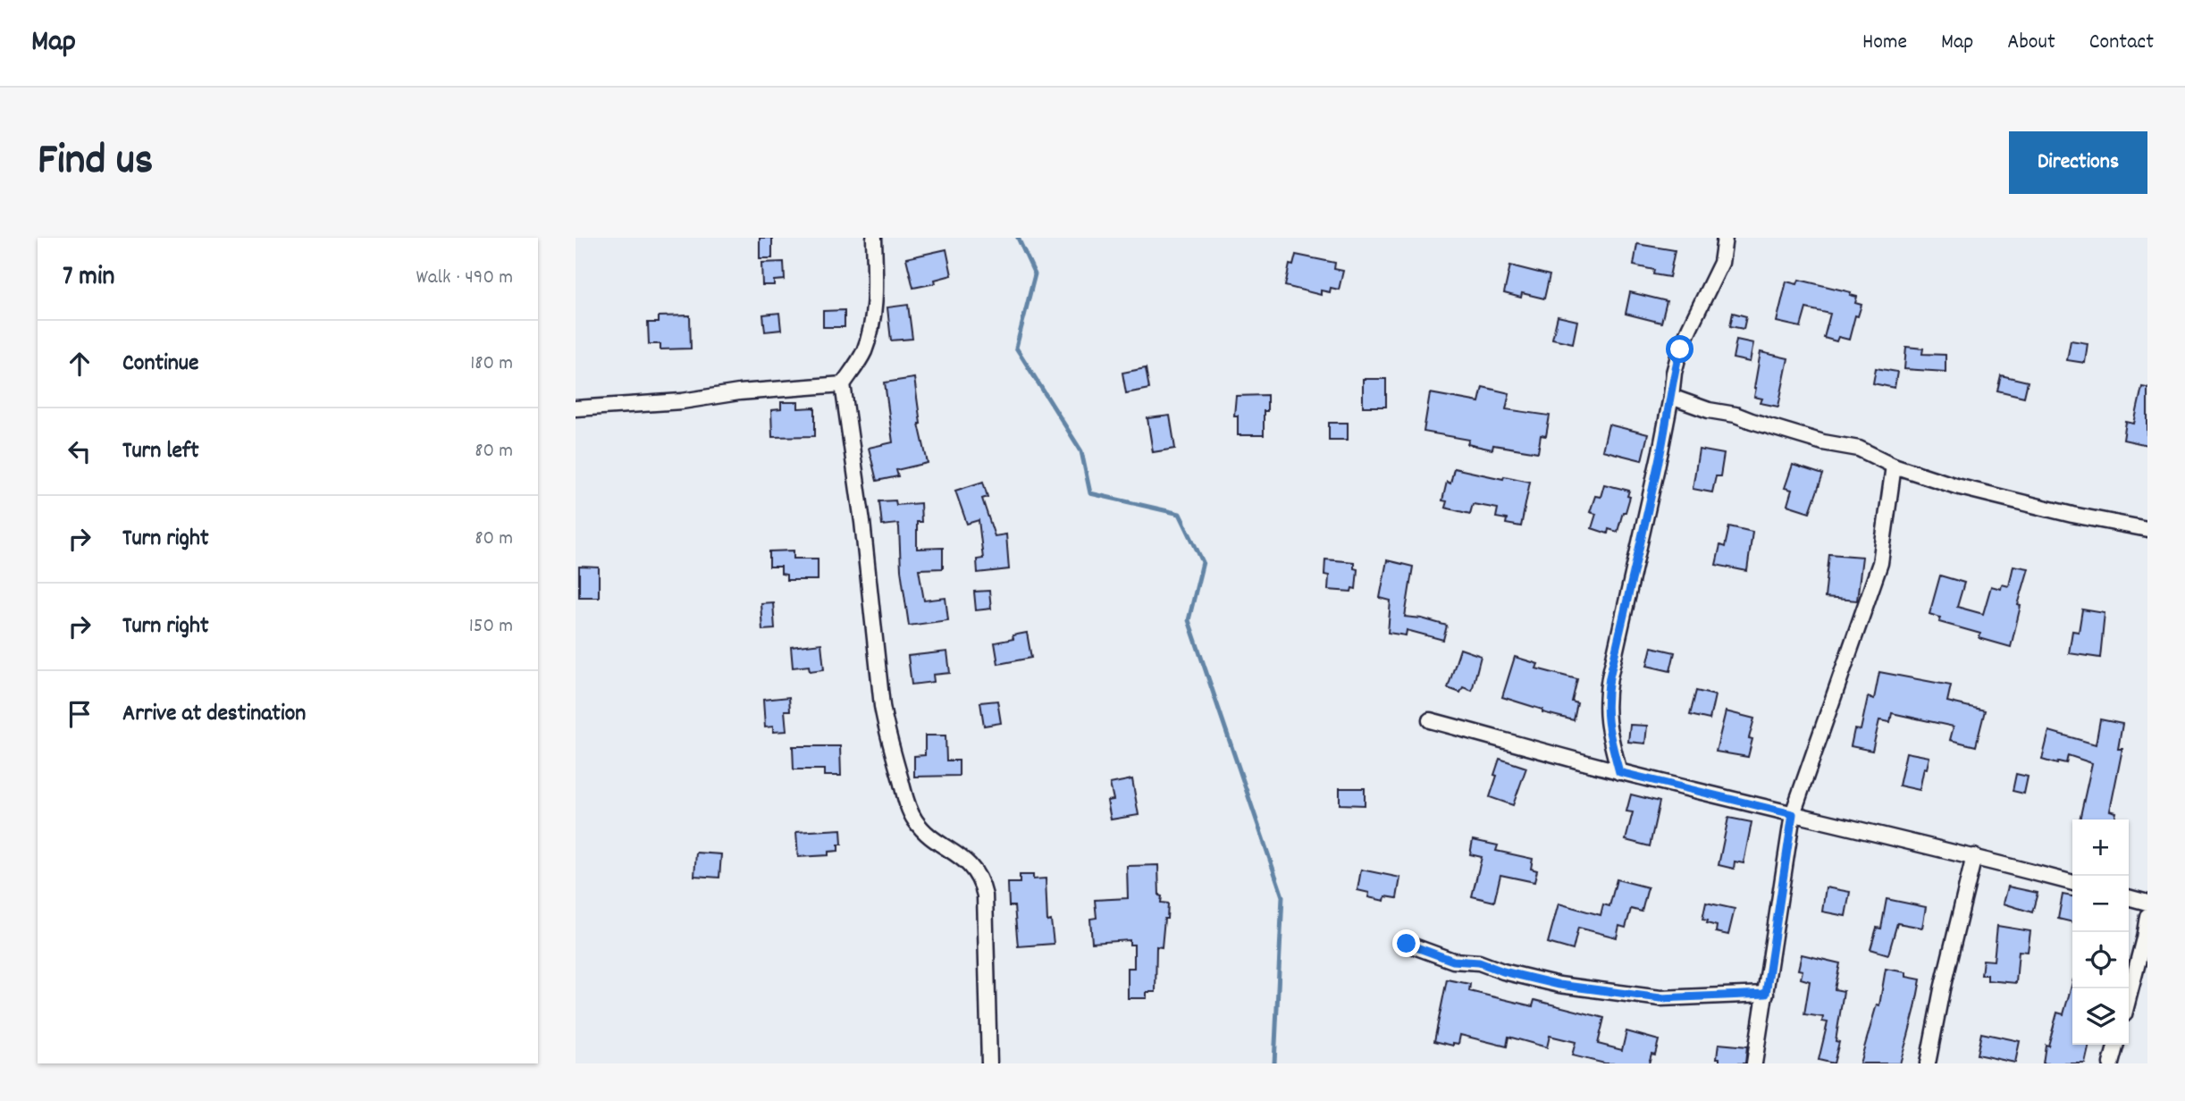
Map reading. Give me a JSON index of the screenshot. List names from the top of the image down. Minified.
{"page":{"header":"Map","nav":["Home","Map","About","Contact"],"title":"Find us","buttons":"Directions","heading":["7 min","Walk · 490 m"],"list":[["Continue","180 m"],["Turn left","80 m"],["Turn right","80 m"],["Turn right","150 m"],"Arrive at destination"],"map_buttons":["+","−"]}}
